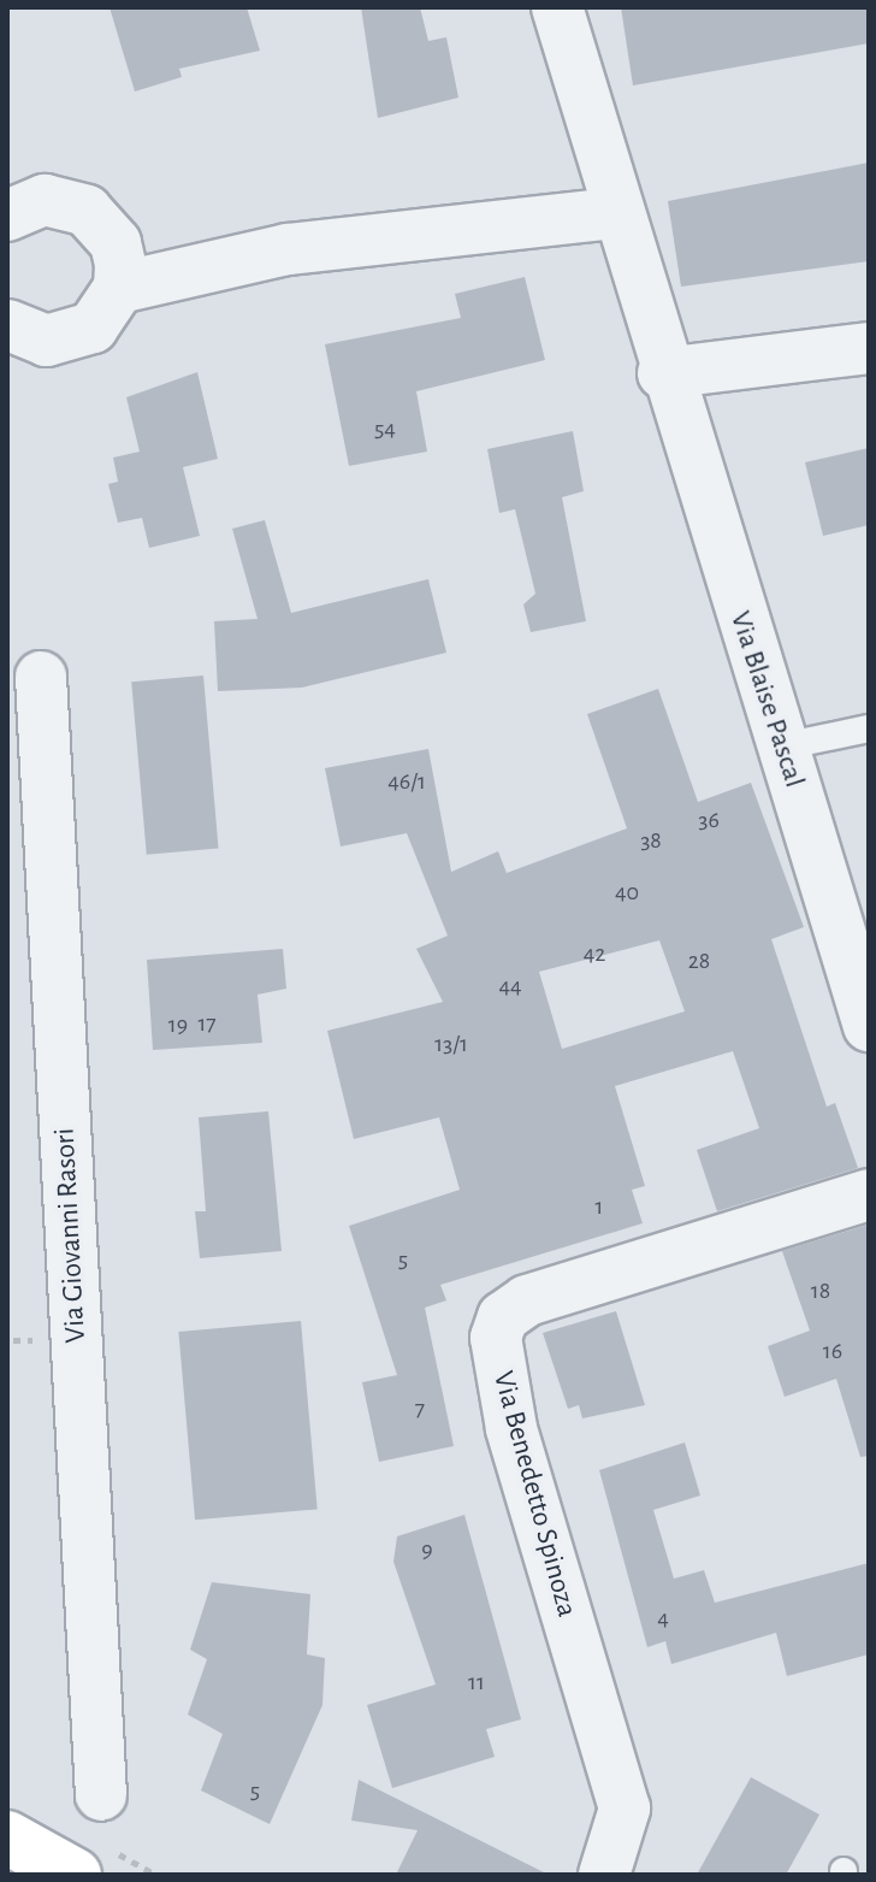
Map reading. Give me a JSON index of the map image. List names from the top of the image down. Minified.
{"streets":{"street":["Via Blaise Pascal","Via Giovanni Rasori","Via Benedetto Spinoza"]},"house_numbers":["54","46/1","36","38","40","42","28","44","17","19","13/1","1","5","18","16","7","9","4","11","5"]}
